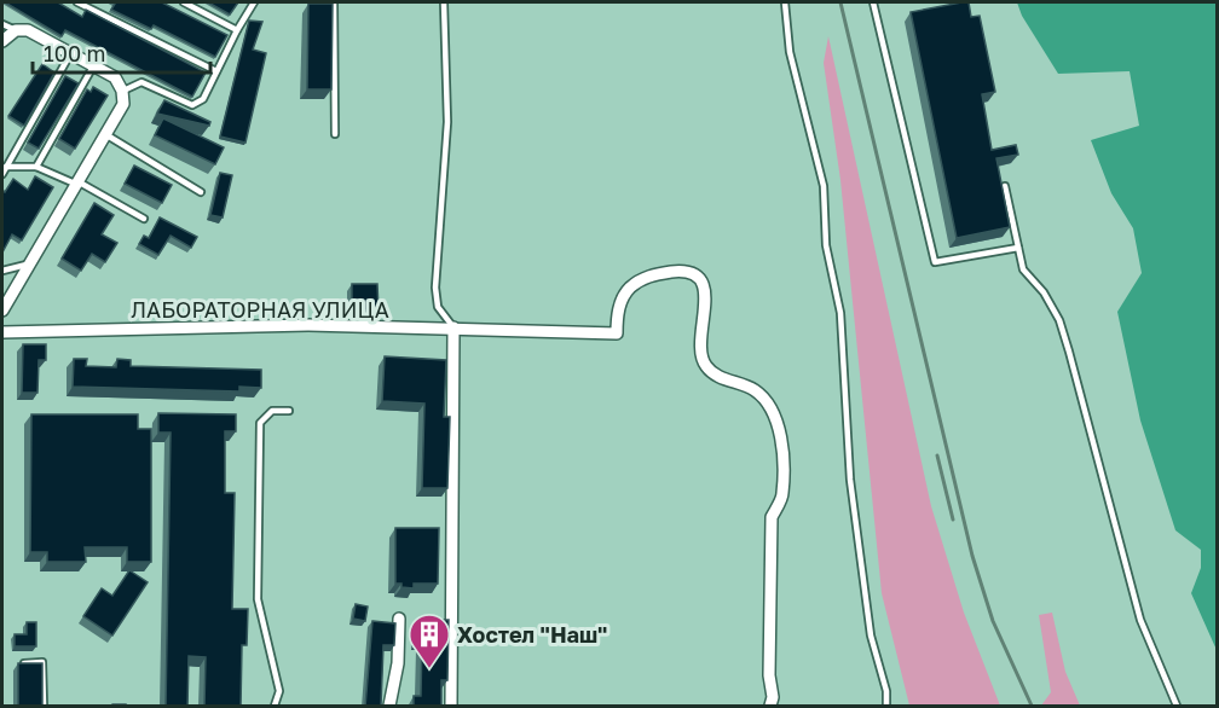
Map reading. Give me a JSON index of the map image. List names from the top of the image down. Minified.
{"streets":{"street":["ЛАБОРАТОРНАЯ УЛИЦА"]},"places":{"building":["Хостел \"Наш\""]},"scale_bar":"100 m"}
